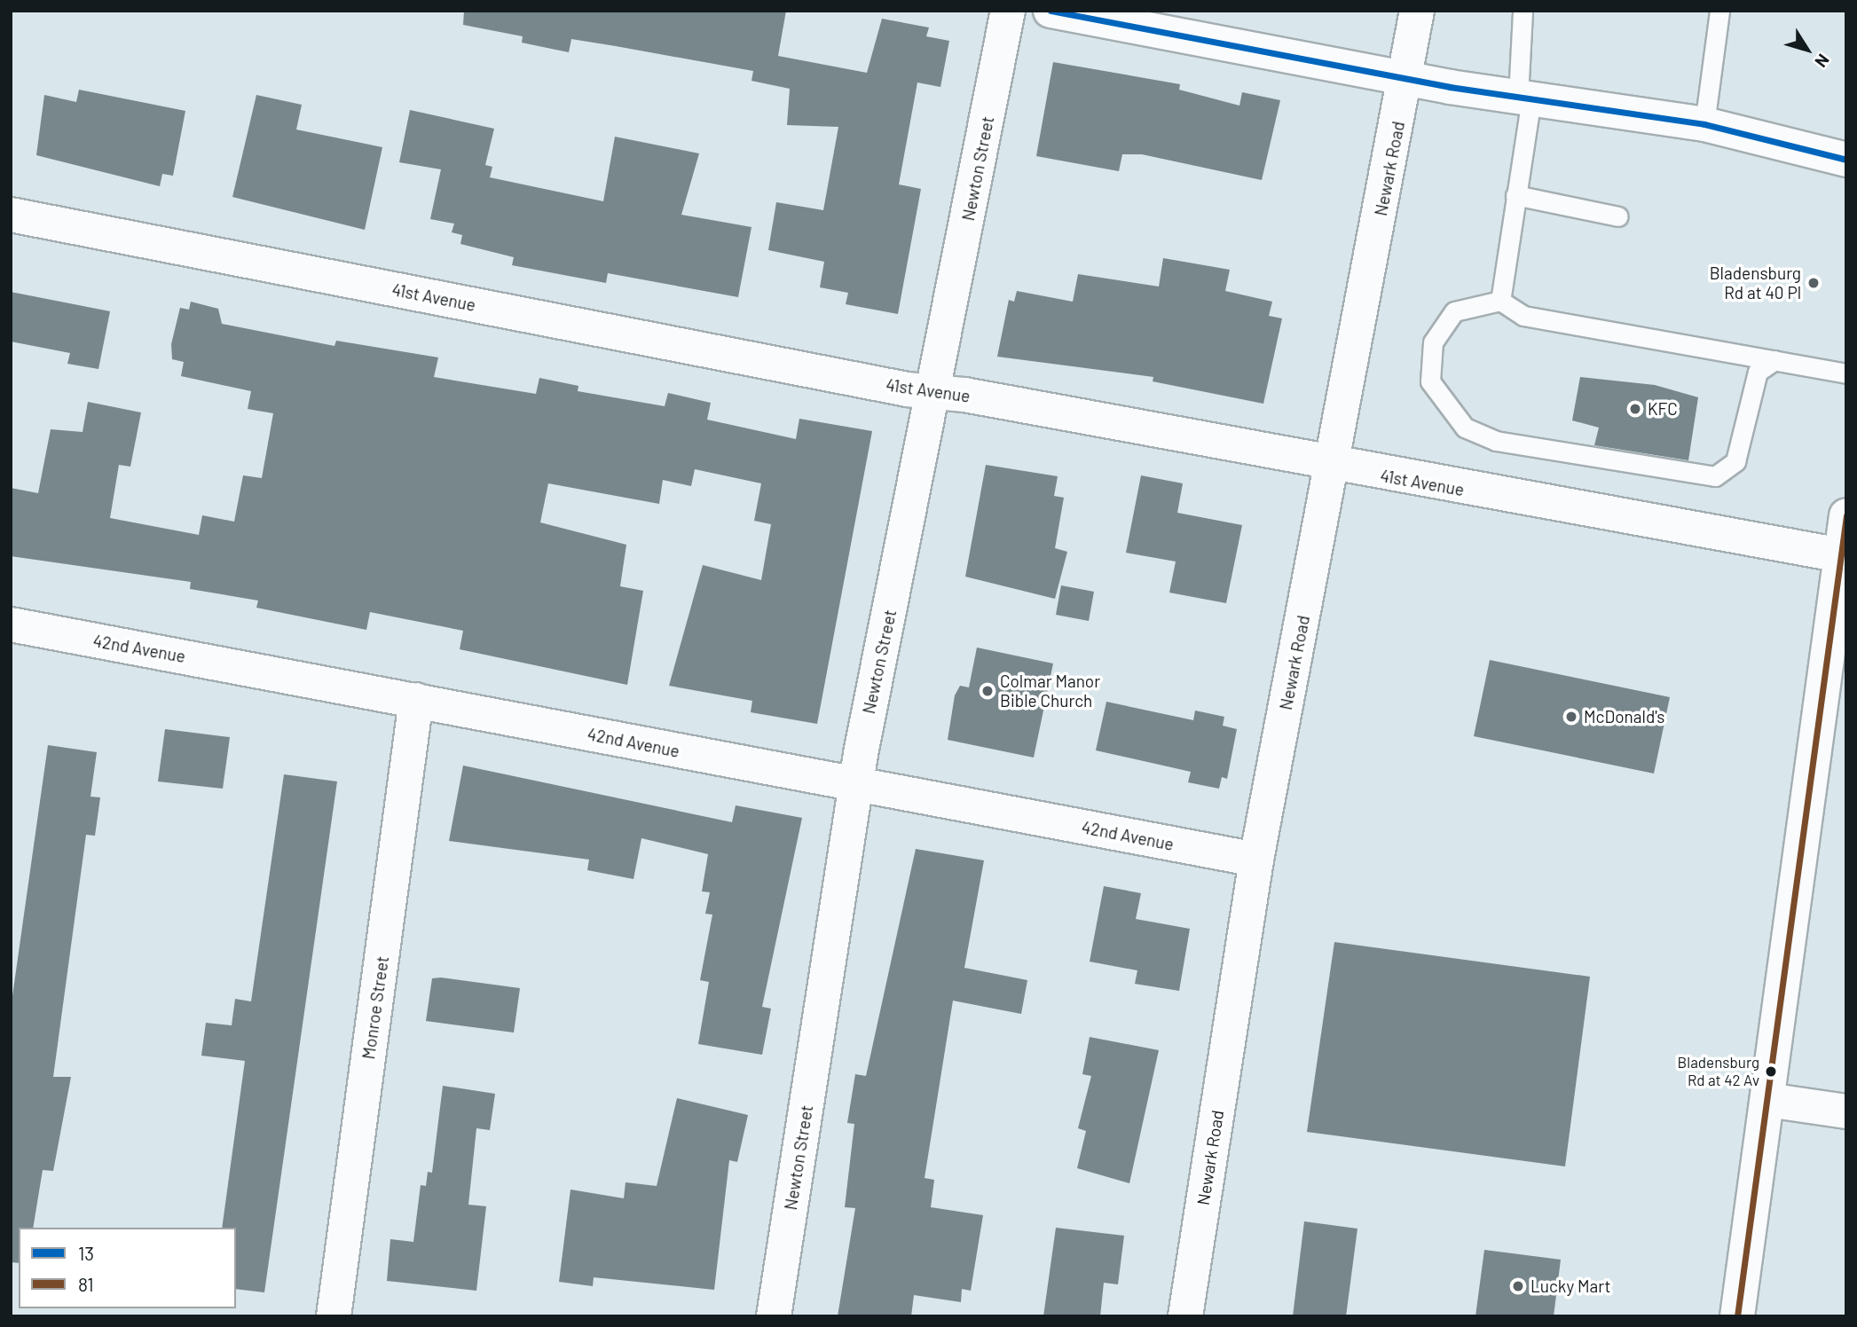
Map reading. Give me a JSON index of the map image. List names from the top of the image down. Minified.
{"streets":{"street":["Newton Street","Newark Road","41st Avenue","42nd Avenue","Monroe Street"]},"crossings":[["Newton Street","41st Avenue"],["Newton Street","42nd Avenue"],["Newark Road","41st Avenue"],["Newark Road","42nd Avenue"],["42nd Avenue","Monroe Street"]],"places":["Bladensburg Rd at 40 Pl","KFC","Colmar Manor Bible Church","McDonald's","Bladensburg Rd at 42 Av","Lucky Mart"],"lines":["transit line 13","transit line 81"],"legend":["13","81"],"north":"bottom right"}
